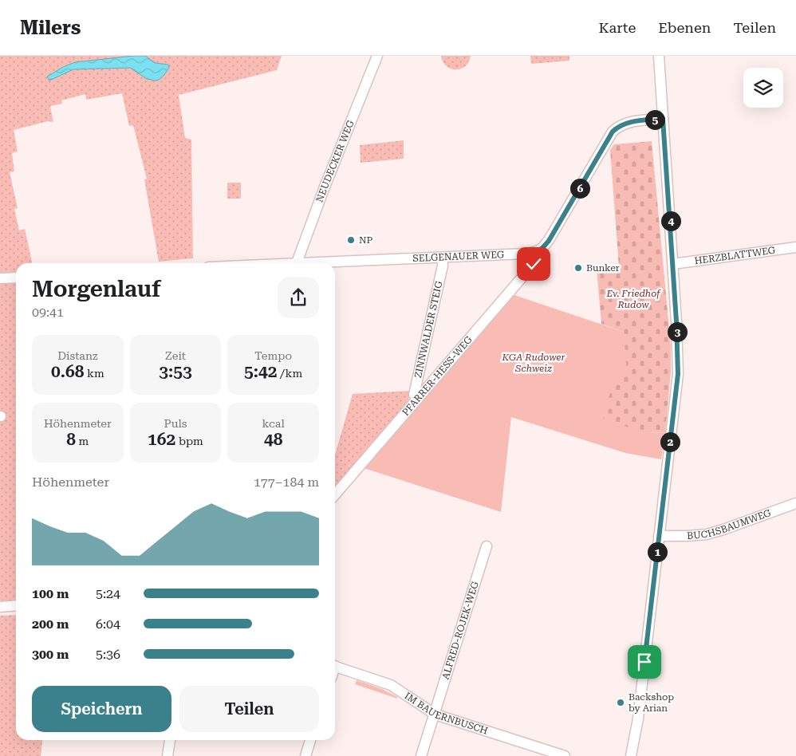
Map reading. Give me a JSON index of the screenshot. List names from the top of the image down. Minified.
{"streets":{"street":["NEUDECKER WEG","HERZBLATTWEG","SELGENAUER WEG","ZINNWALDER STEIG","PFARRER-HESS-WEG","BUCHSBAUMWEG","ALFRED-ROJEK-WEG","IM BAUERNBUSCH"]},"crossings":[["SELGENAUER WEG","ZINNWALDER STEIG"],["SELGENAUER WEG","PFARRER-HESS-WEG"],["ZINNWALDER STEIG","PFARRER-HESS-WEG"],["ALFRED-ROJEK-WEG","IM BAUERNBUSCH"]],"parks":["Ev. Friedhof Rudow","KGA Rudower Schweiz"],"places":["NP","Bunker","Backshop by Arian"],"page":{"header":"Milers","nav":["Karte","Ebenen","Teilen"],"pins":["5","6","4","3","2","1"],"heading":["Morgenlauf","09:41"],"stats":[["Distanz","0.68 km"],["Zeit","3:53"],["Tempo","5:42 /km"],["Höhenmeter","8 m"],["Puls","162 bpm"],["kcal","48"]],"chart":["Höhenmeter","177–184 m"],"list":[{"name":"100 m","note":"5:24"},{"name":"200 m","note":"6:04"},{"name":"300 m","note":"5:36"}],"buttons":["Speichern","Teilen"]}}
